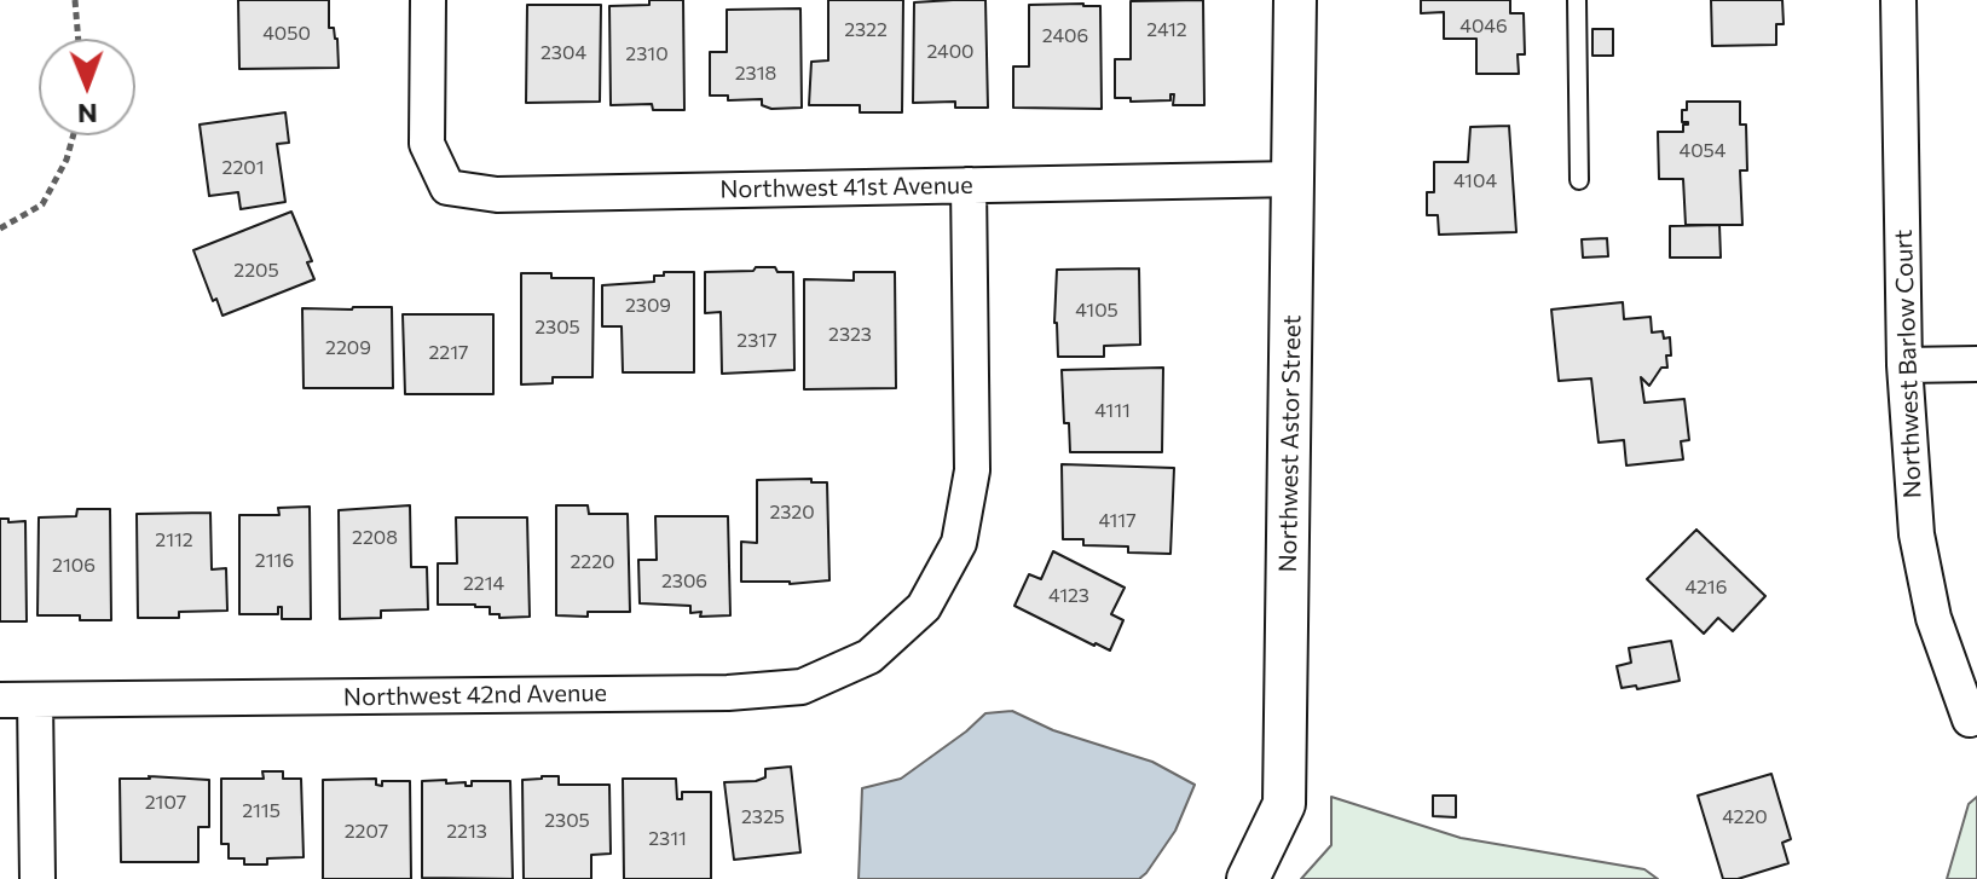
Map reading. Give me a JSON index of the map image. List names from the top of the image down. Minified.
{"streets":{"street":["Northwest 41st Avenue","Northwest Barlow Court","Northwest Astor Street","Northwest 42nd Avenue"]},"crossings":[["Northwest 41st Avenue","Northwest Astor Street"],["Northwest 41st Avenue","Northwest 42nd Avenue"]],"house_numbers":["4046","2322","2412","4050","2406","2400","2304","2310","2318","4054","2201","4104","2205","2309","4105","2305","2323","2317","2209","2217","4111","2320","4117","2208","2112","2116","2220","2106","2306","2214","4216","4123","2107","2115","2325","4220","2305","2207","2213","2311"],"north":"bottom"}
